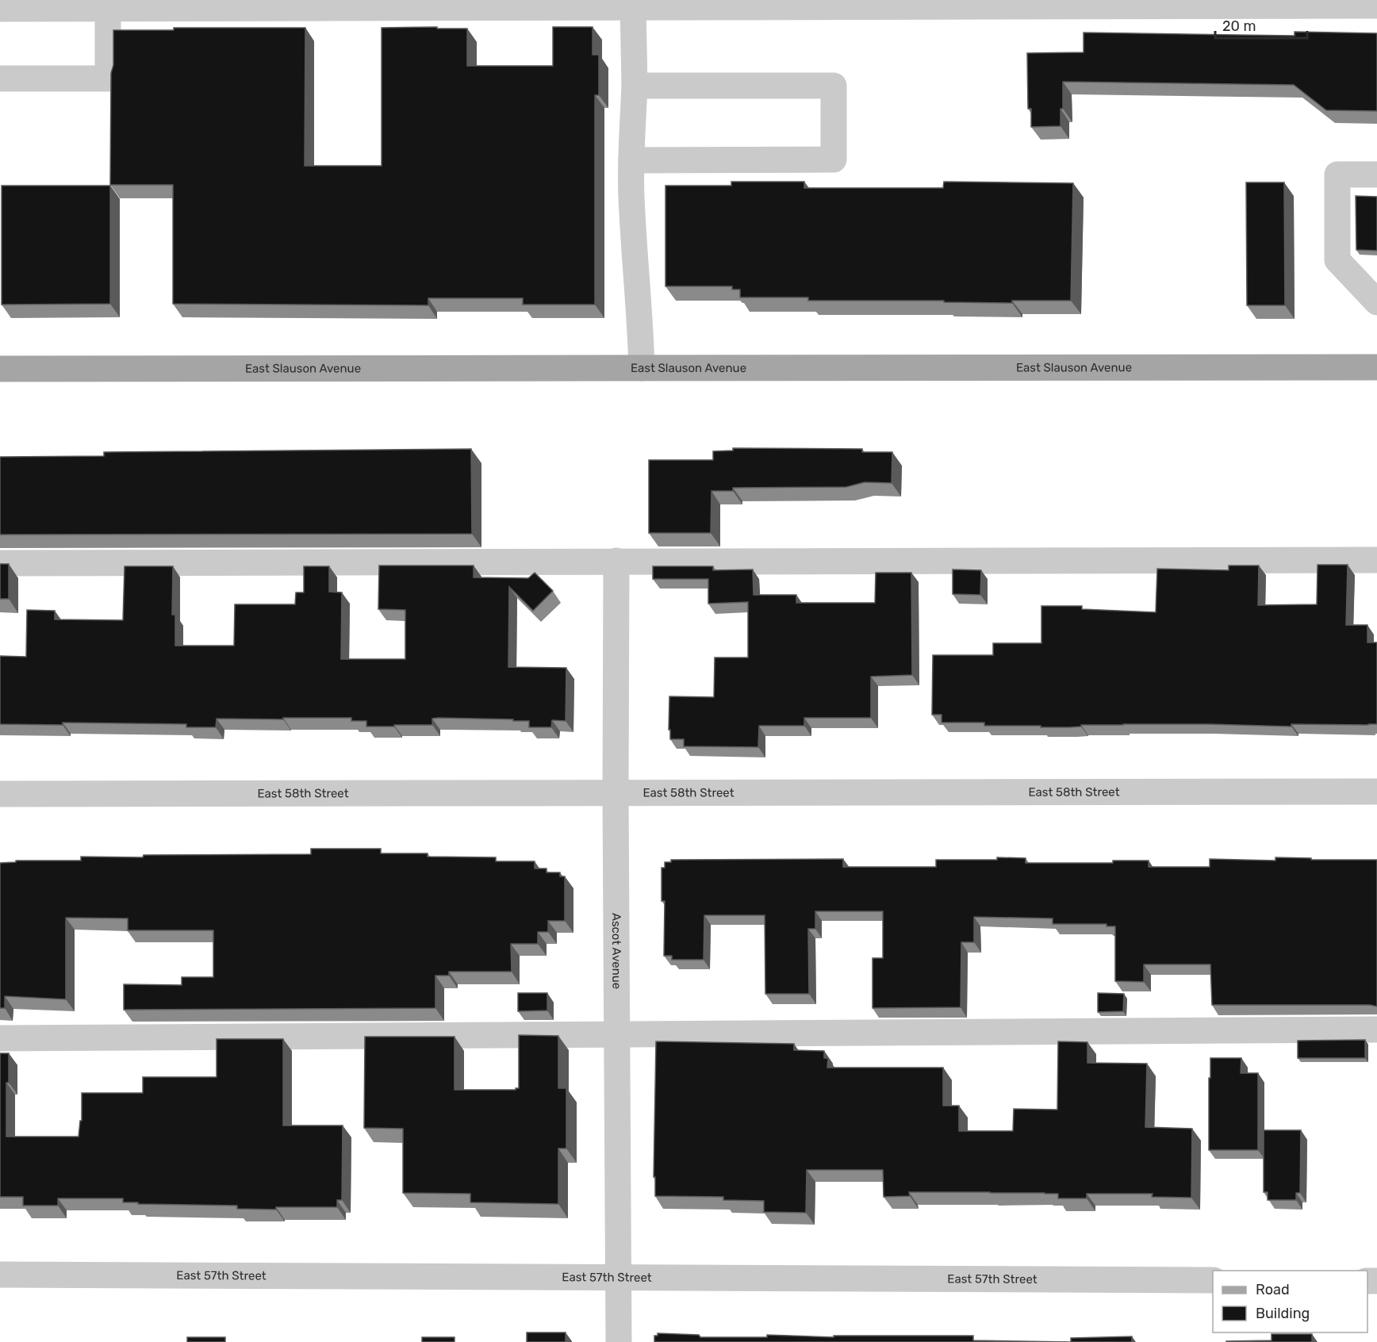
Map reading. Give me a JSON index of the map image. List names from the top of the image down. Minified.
{"streets":{"main road":["East Slauson Avenue"],"street":["East 58th Street","Ascot Avenue","East 57th Street"]},"crossings":[["East 58th Street","Ascot Avenue"],["Ascot Avenue","East 57th Street"]],"legend":["Road","Building"],"scale_bar":"20 m"}
